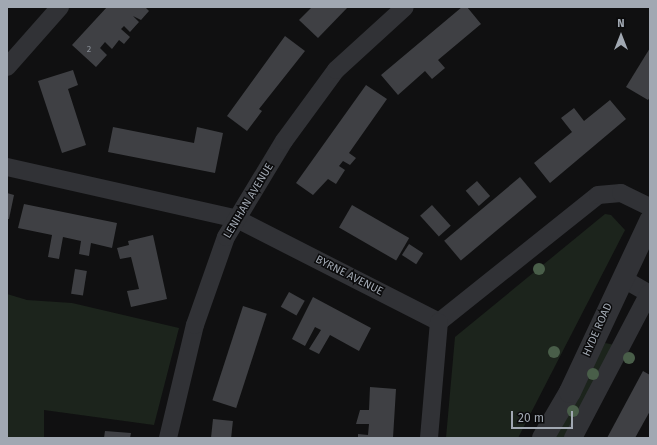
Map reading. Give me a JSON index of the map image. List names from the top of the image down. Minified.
{"streets":{"street":["LENIHAN AVENUE","BYRNE AVENUE","HYDE ROAD"]},"crossings":[["LENIHAN AVENUE","BYRNE AVENUE"]],"house_numbers":["2"],"scale_bar":"20 m","north":"top"}
